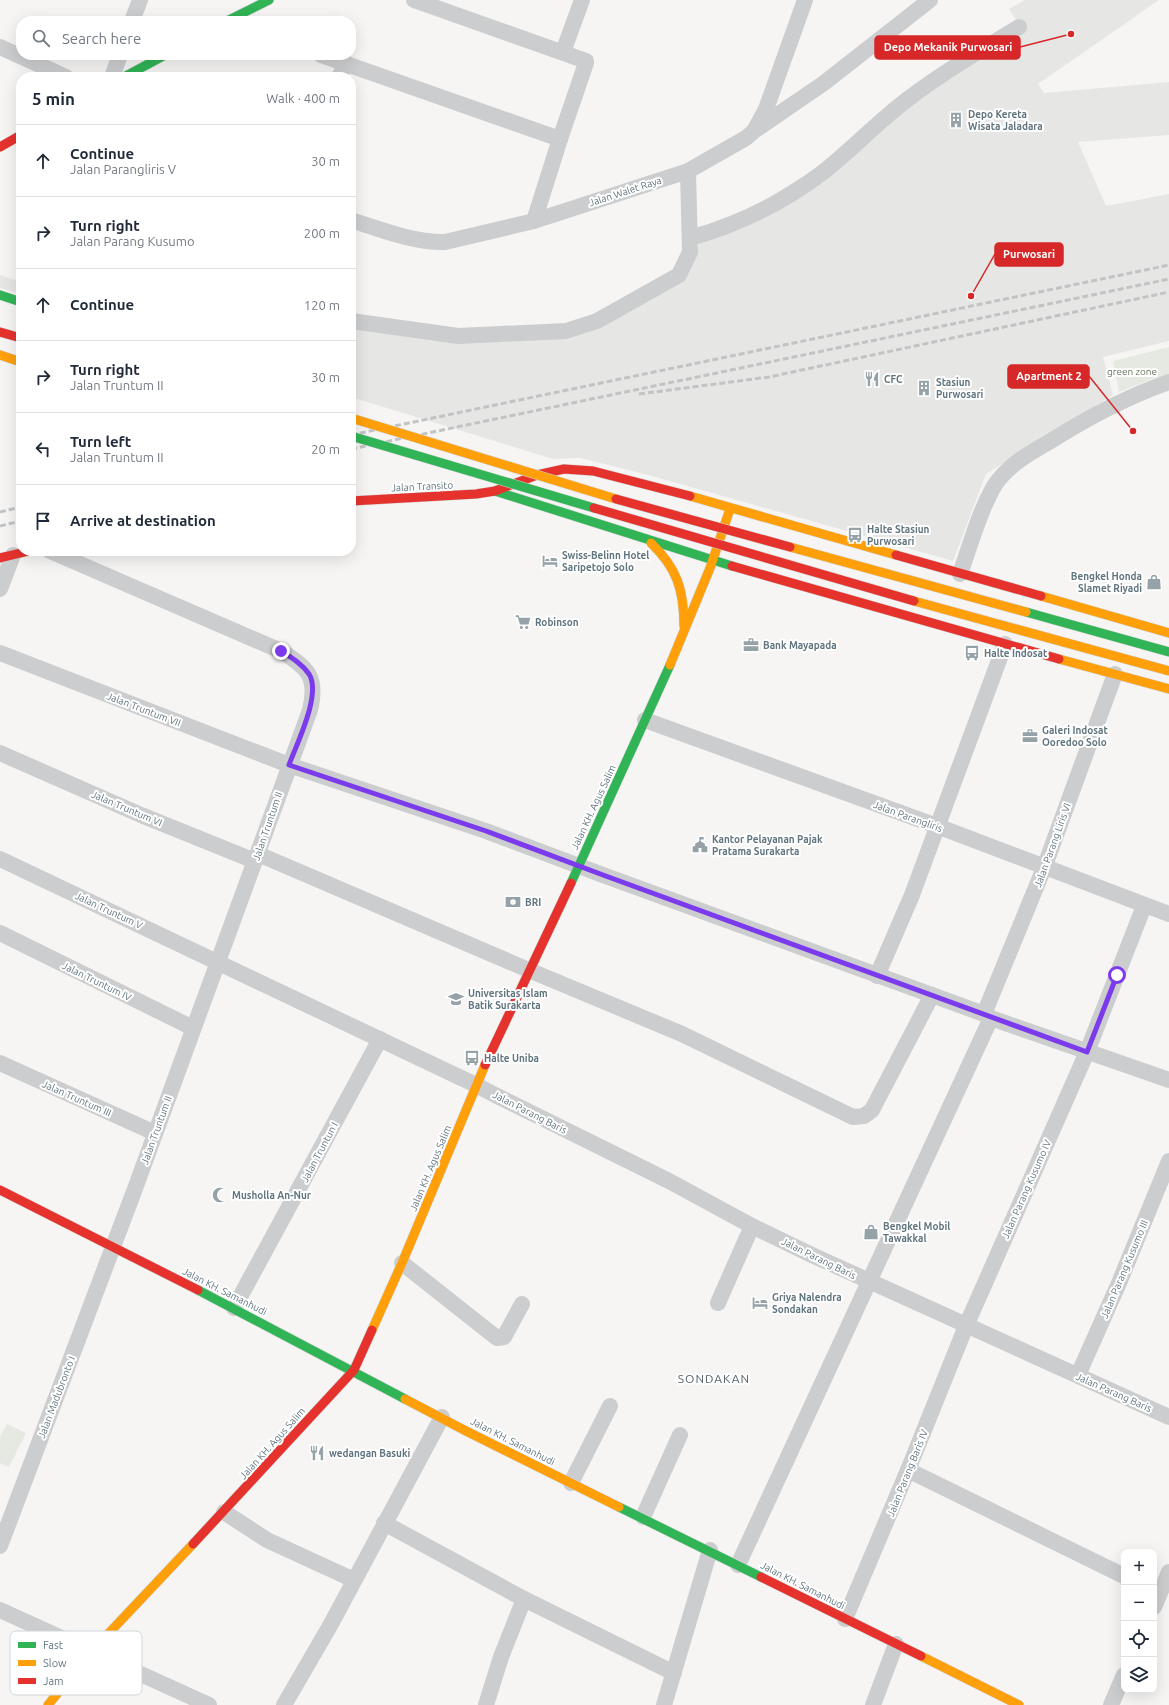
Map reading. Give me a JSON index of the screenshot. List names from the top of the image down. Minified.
{"streets":{"main road":["Jalan Transito","Jalan KH. Agus Salim","Jalan KH. Samanhudi"],"street":["Jalan Walet Raya","Jalan Truntum VII","Jalan Truntum VI","Jalan Parangliris","Jalan Truntum II","Jalan Parang Liris VI","Jalan Truntum V","Jalan Truntum IV","Jalan Truntum III","Jalan Parang Baris","Jalan Truntun I","Jalan Parang Kusumo IV","Jalan Parang Kusumo III","Jalan Madubronto I","Jalan Parang Baris IV"]},"crossings":[["Jalan Transito","Jalan KH. Agus Salim"],["Jalan Truntum VII","Jalan KH. Agus Salim"],["Jalan Truntum VII","Jalan Truntum VI"],["Jalan Truntum VII","Jalan Truntum II"],["Jalan Truntum VII","Jalan Parang Liris VI"],["Jalan Truntum VII","Jalan Parang Kusumo IV"],["Jalan KH. Agus Salim","Jalan Truntum VI"],["Jalan KH. Agus Salim","Jalan Parangliris"],["Jalan KH. Agus Salim","Jalan Parang Baris"],["Jalan KH. Agus Salim","Jalan KH. Samanhudi"],["Jalan Truntum VI","Jalan Truntum II"],["Jalan Parangliris","Jalan Parang Liris VI"],["Jalan Parangliris","Jalan Parang Kusumo IV"],["Jalan Truntum II","Jalan Truntum V"],["Jalan Truntum II","Jalan Truntum IV"],["Jalan Truntum II","Jalan Truntum III"],["Jalan Truntum II","Jalan KH. Samanhudi"],["Jalan Truntum II","Jalan Madubronto I"],["Jalan Parang Liris VI","Jalan Parang Baris"],["Jalan Parang Liris VI","Jalan KH. Samanhudi"],["Jalan Truntum V","Jalan Parang Baris"],["Jalan Truntum V","Jalan Truntun I"],["Jalan Parang Baris","Jalan Truntun I"],["Jalan Parang Baris","Jalan Parang Kusumo IV"],["Jalan Parang Baris","Jalan Parang Kusumo III"],["Jalan Parang Baris","Jalan Parang Baris IV"],["Jalan Truntun I","Jalan KH. Samanhudi"],["Jalan Parang Kusumo IV","Jalan Parang Baris IV"],["Jalan KH. Samanhudi","Jalan Madubronto I"],["Jalan KH. Samanhudi","Jalan Parang Baris IV"]],"districts":["SONDAKAN"],"parks":["green zone"],"places":{"other":["Depo Mekanik Purwosari","Purwosari","Apartment 2"],"building":["Depo Kereta Wisata Jaladara","Stasiun Purwosari"],"restaurant":["CFC","wedangan Basuki"],"bus stop":["Halte Stasiun Purwosari","Halte Indosat","Halte Uniba"],"hotel":["Swiss-Belinn Hotel Saripetojo Solo","Griya Nalendra Sondakan"],"shop":["Bengkel Honda Slamet Riyadi","Bengkel Mobil Tawakkal"],"supermarket":["Robinson"],"office":["Bank Mayapada","Galeri Indosat Ooredoo Solo"],"public building":["Kantor Pelayanan Pajak Pratama Surakarta"],"bank":["BRI"],"school or university":["Universitas Islam Batik Surakarta"],"mosque":["Musholla An-Nur"]},"legend":["Fast","Slow","Jam"],"page":{"search":"Search here","heading":["5 min","Walk · 400 m"],"list":[["Continue","Jalan Parangliris V","30 m"],["Turn right","Jalan Parang Kusumo","200 m"],["Continue","120 m"],["Turn right","Jalan Truntum II","30 m"],["Turn left","Jalan Truntum II","20 m"],"Arrive at destination"],"map_buttons":["+","−"]}}
